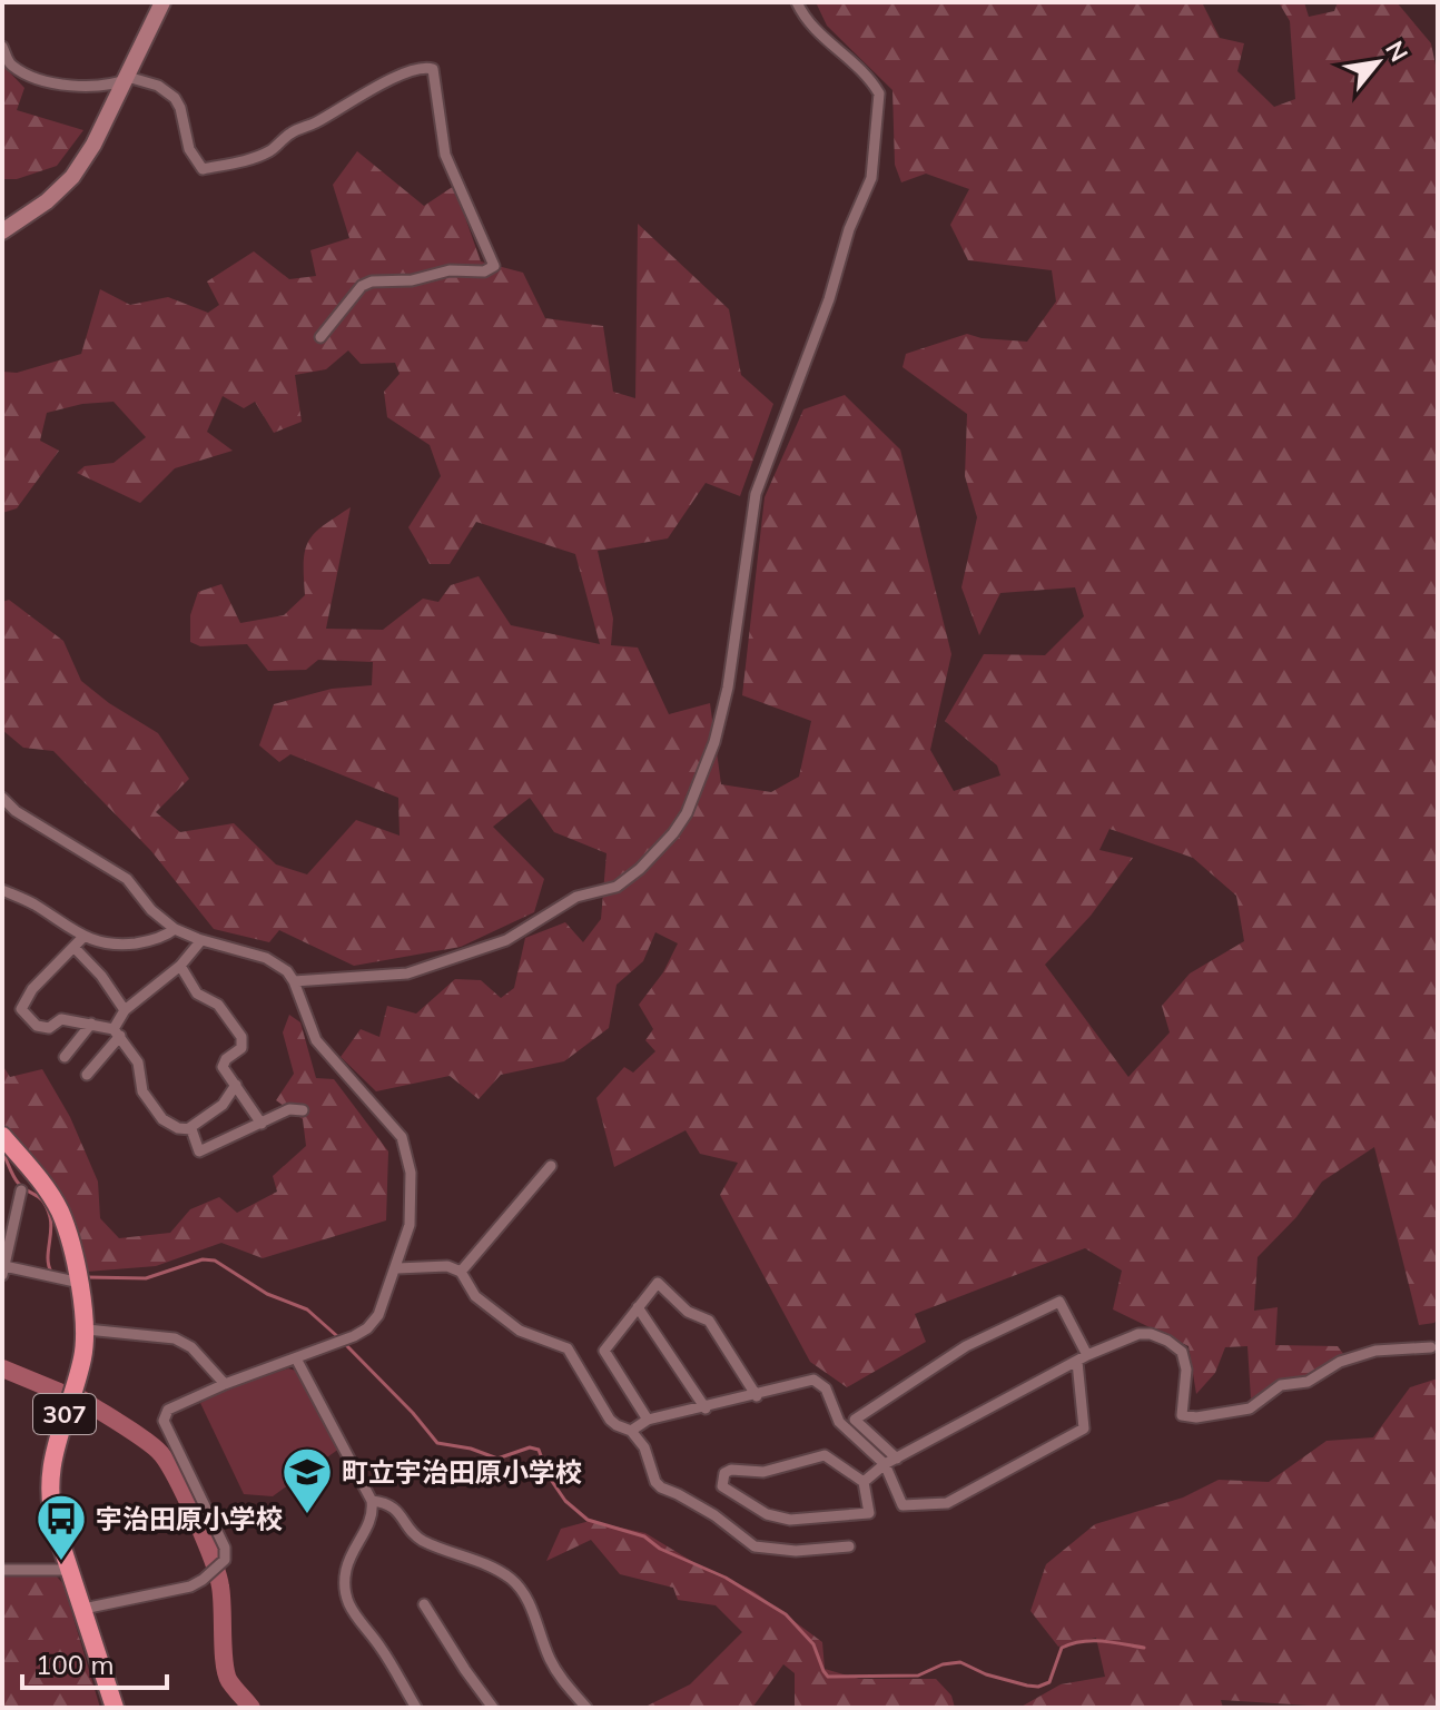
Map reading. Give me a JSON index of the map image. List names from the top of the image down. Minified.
{"streets":{"highway":["307"]},"places":{"school or university":["町立宇治田原小学校"],"bus stop":["宇治田原小学校"]},"scale_bar":"100 m","north":"top right"}
